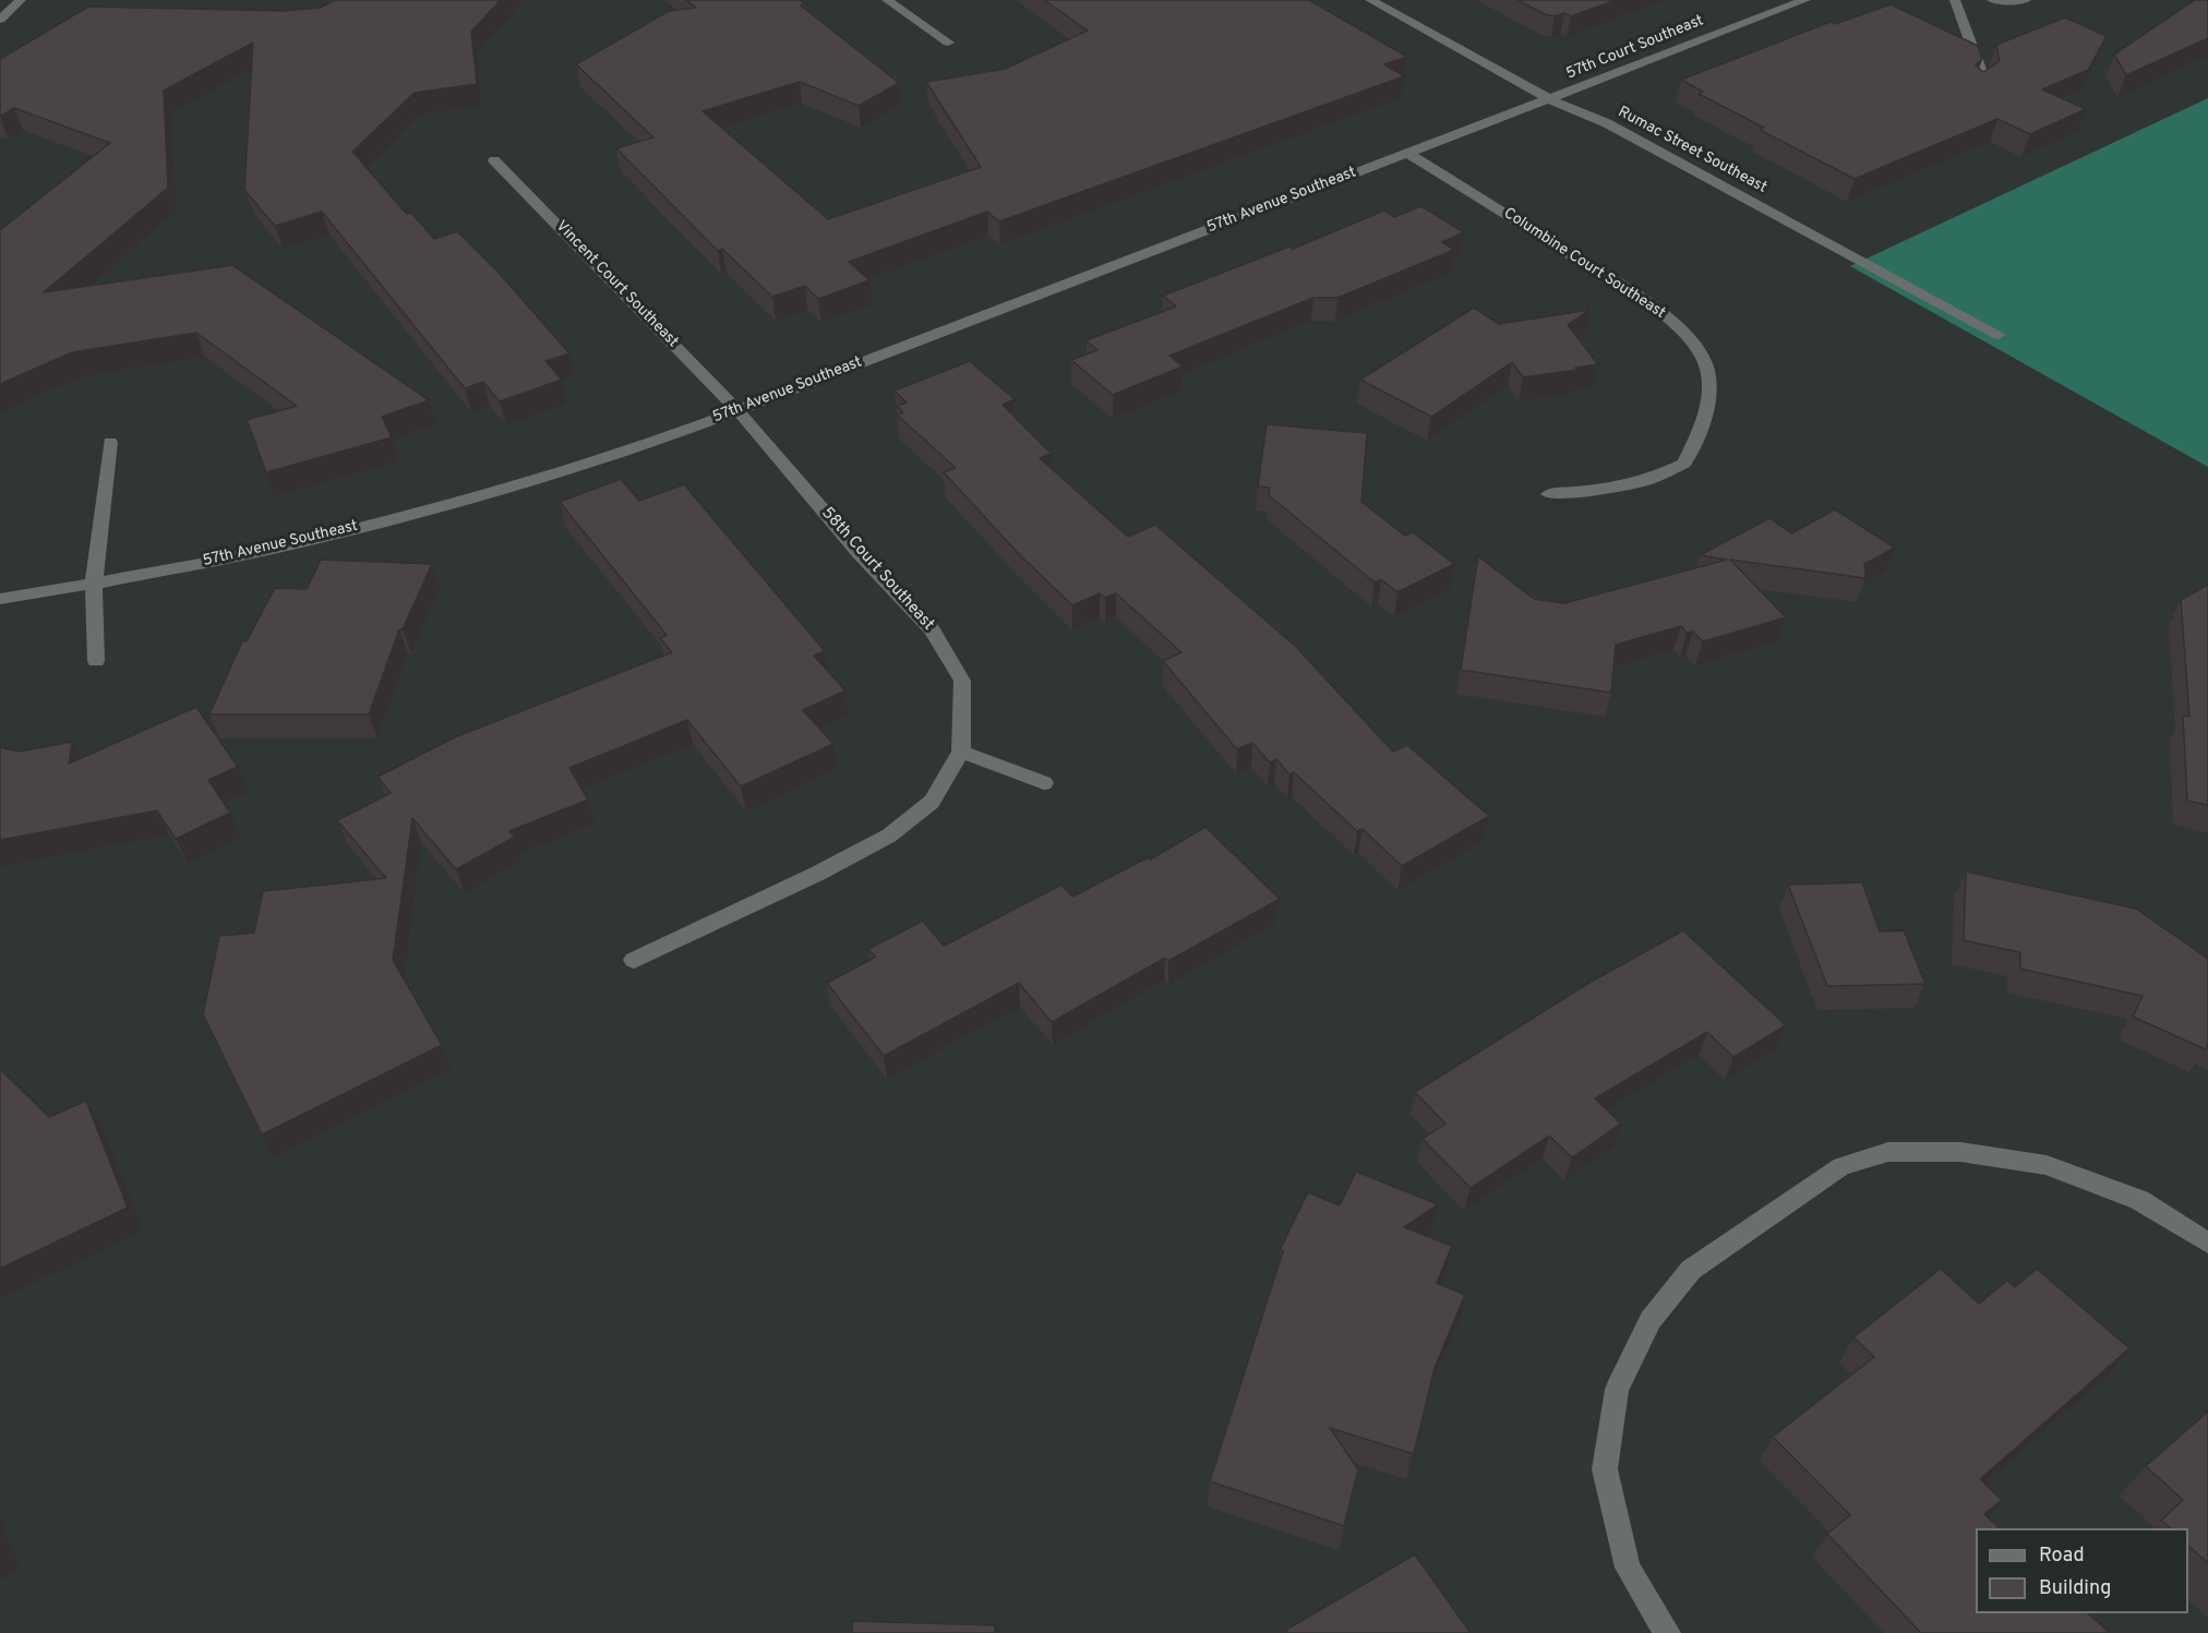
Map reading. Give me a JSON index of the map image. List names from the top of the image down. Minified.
{"streets":{"street":["57th Court Southeast","Rumac Street Southeast","57th Avenue Southeast","Columbine Court Southeast","Vincent Court Southeast","58th Court Southeast"]},"crossings":[["57th Court Southeast","Rumac Street Southeast"],["57th Court Southeast","57th Avenue Southeast"],["Rumac Street Southeast","57th Avenue Southeast"],["57th Avenue Southeast","Columbine Court Southeast"],["57th Avenue Southeast","Vincent Court Southeast"],["57th Avenue Southeast","58th Court Southeast"],["Vincent Court Southeast","58th Court Southeast"]],"legend":["Road","Building"]}
